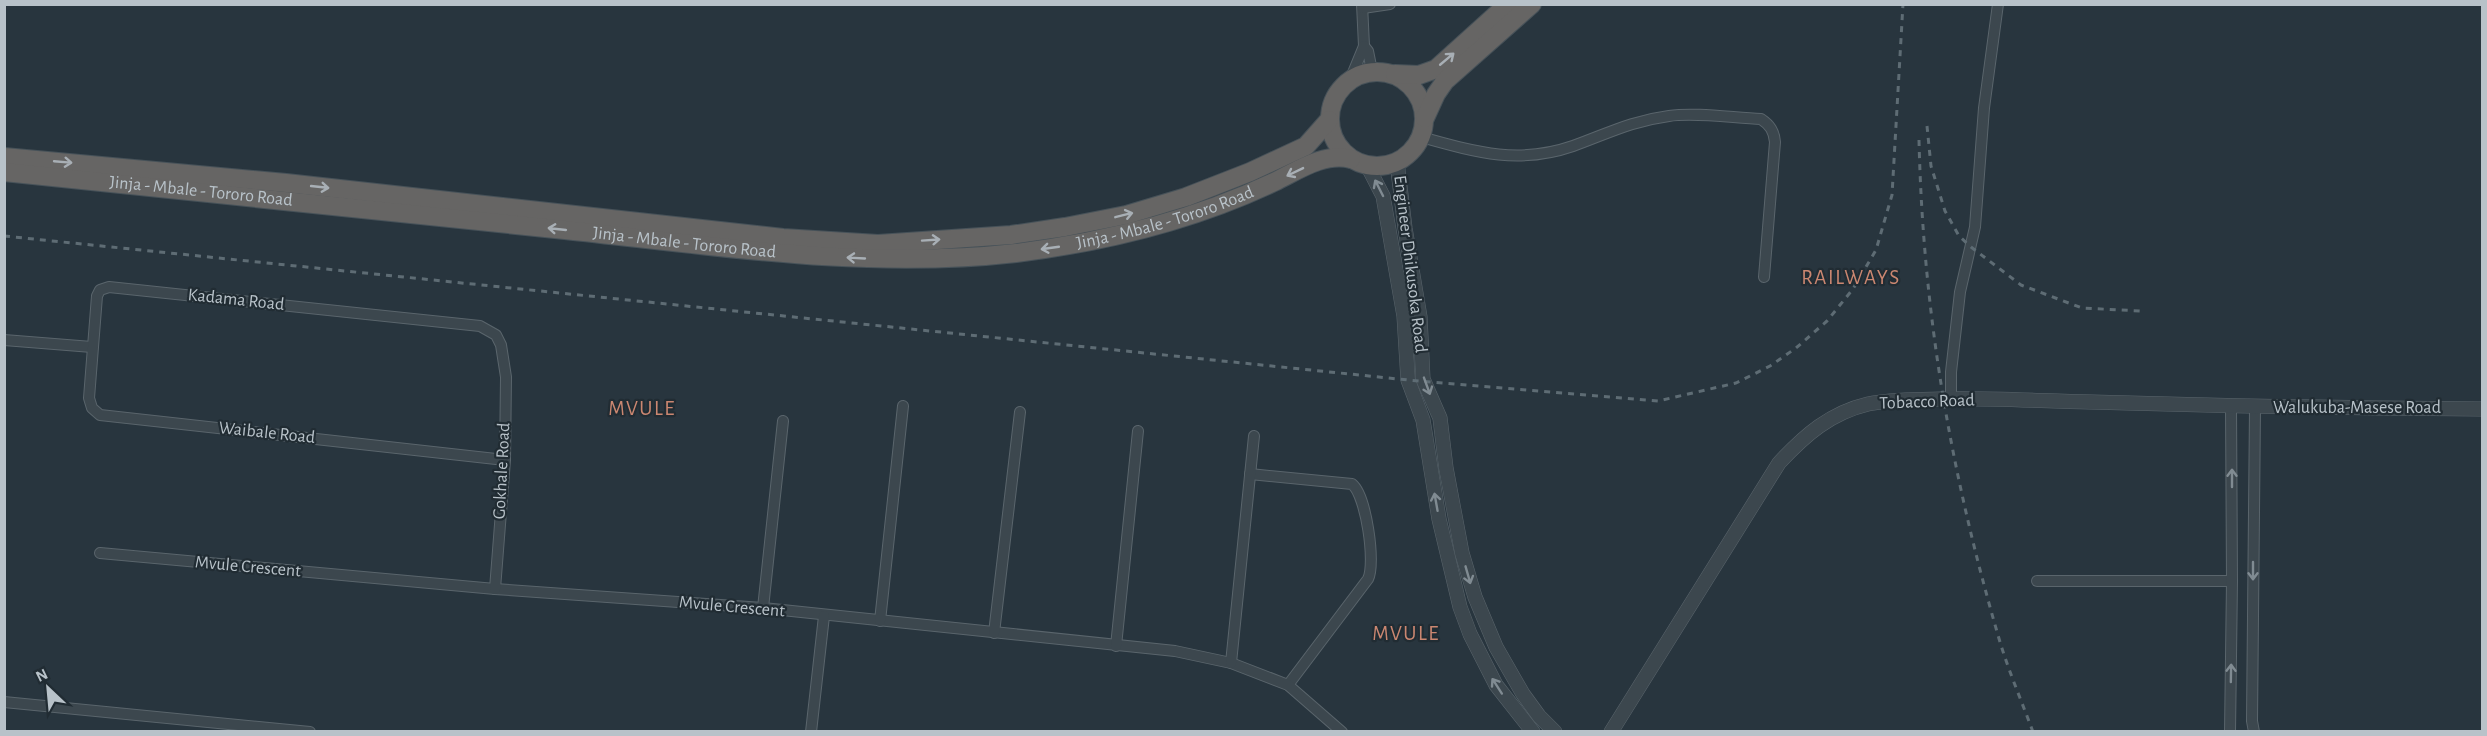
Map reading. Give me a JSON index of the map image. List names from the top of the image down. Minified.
{"streets":{"highway":["Jinja - Mbale - Tororo Road"],"street":["Engineer Dhikusoka Road","Kadama Road","Tobacco Road","Walukuba-Masese Road","Waibale Road","Gokhale Road","Mvule Crescent"]},"crossings":[["Jinja - Mbale - Tororo Road","Engineer Dhikusoka Road"],["Kadama Road","Waibale Road"],["Kadama Road","Gokhale Road"],["Tobacco Road","Walukuba-Masese Road"],["Waibale Road","Gokhale Road"],["Gokhale Road","Mvule Crescent"]],"districts":["RAILWAYS","MVULE","MVULE"],"north":"top left"}
